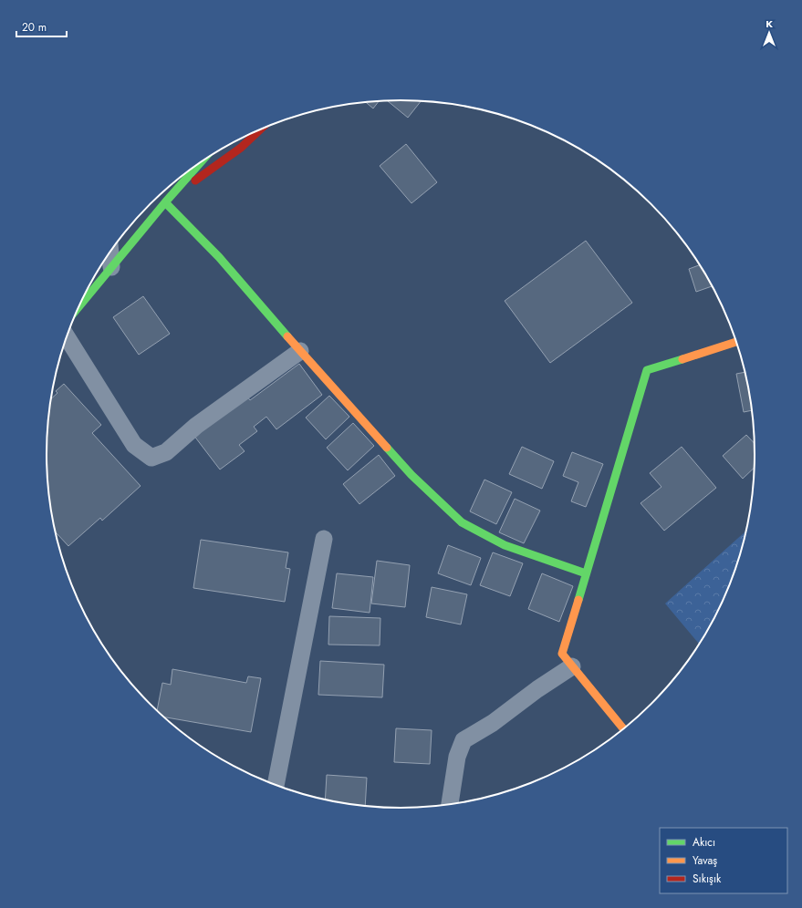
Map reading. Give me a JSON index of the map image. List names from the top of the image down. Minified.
{"legend":["Akıcı","Yavaş","Sıkışık"],"scale_bar":"20 m","north":"top"}
